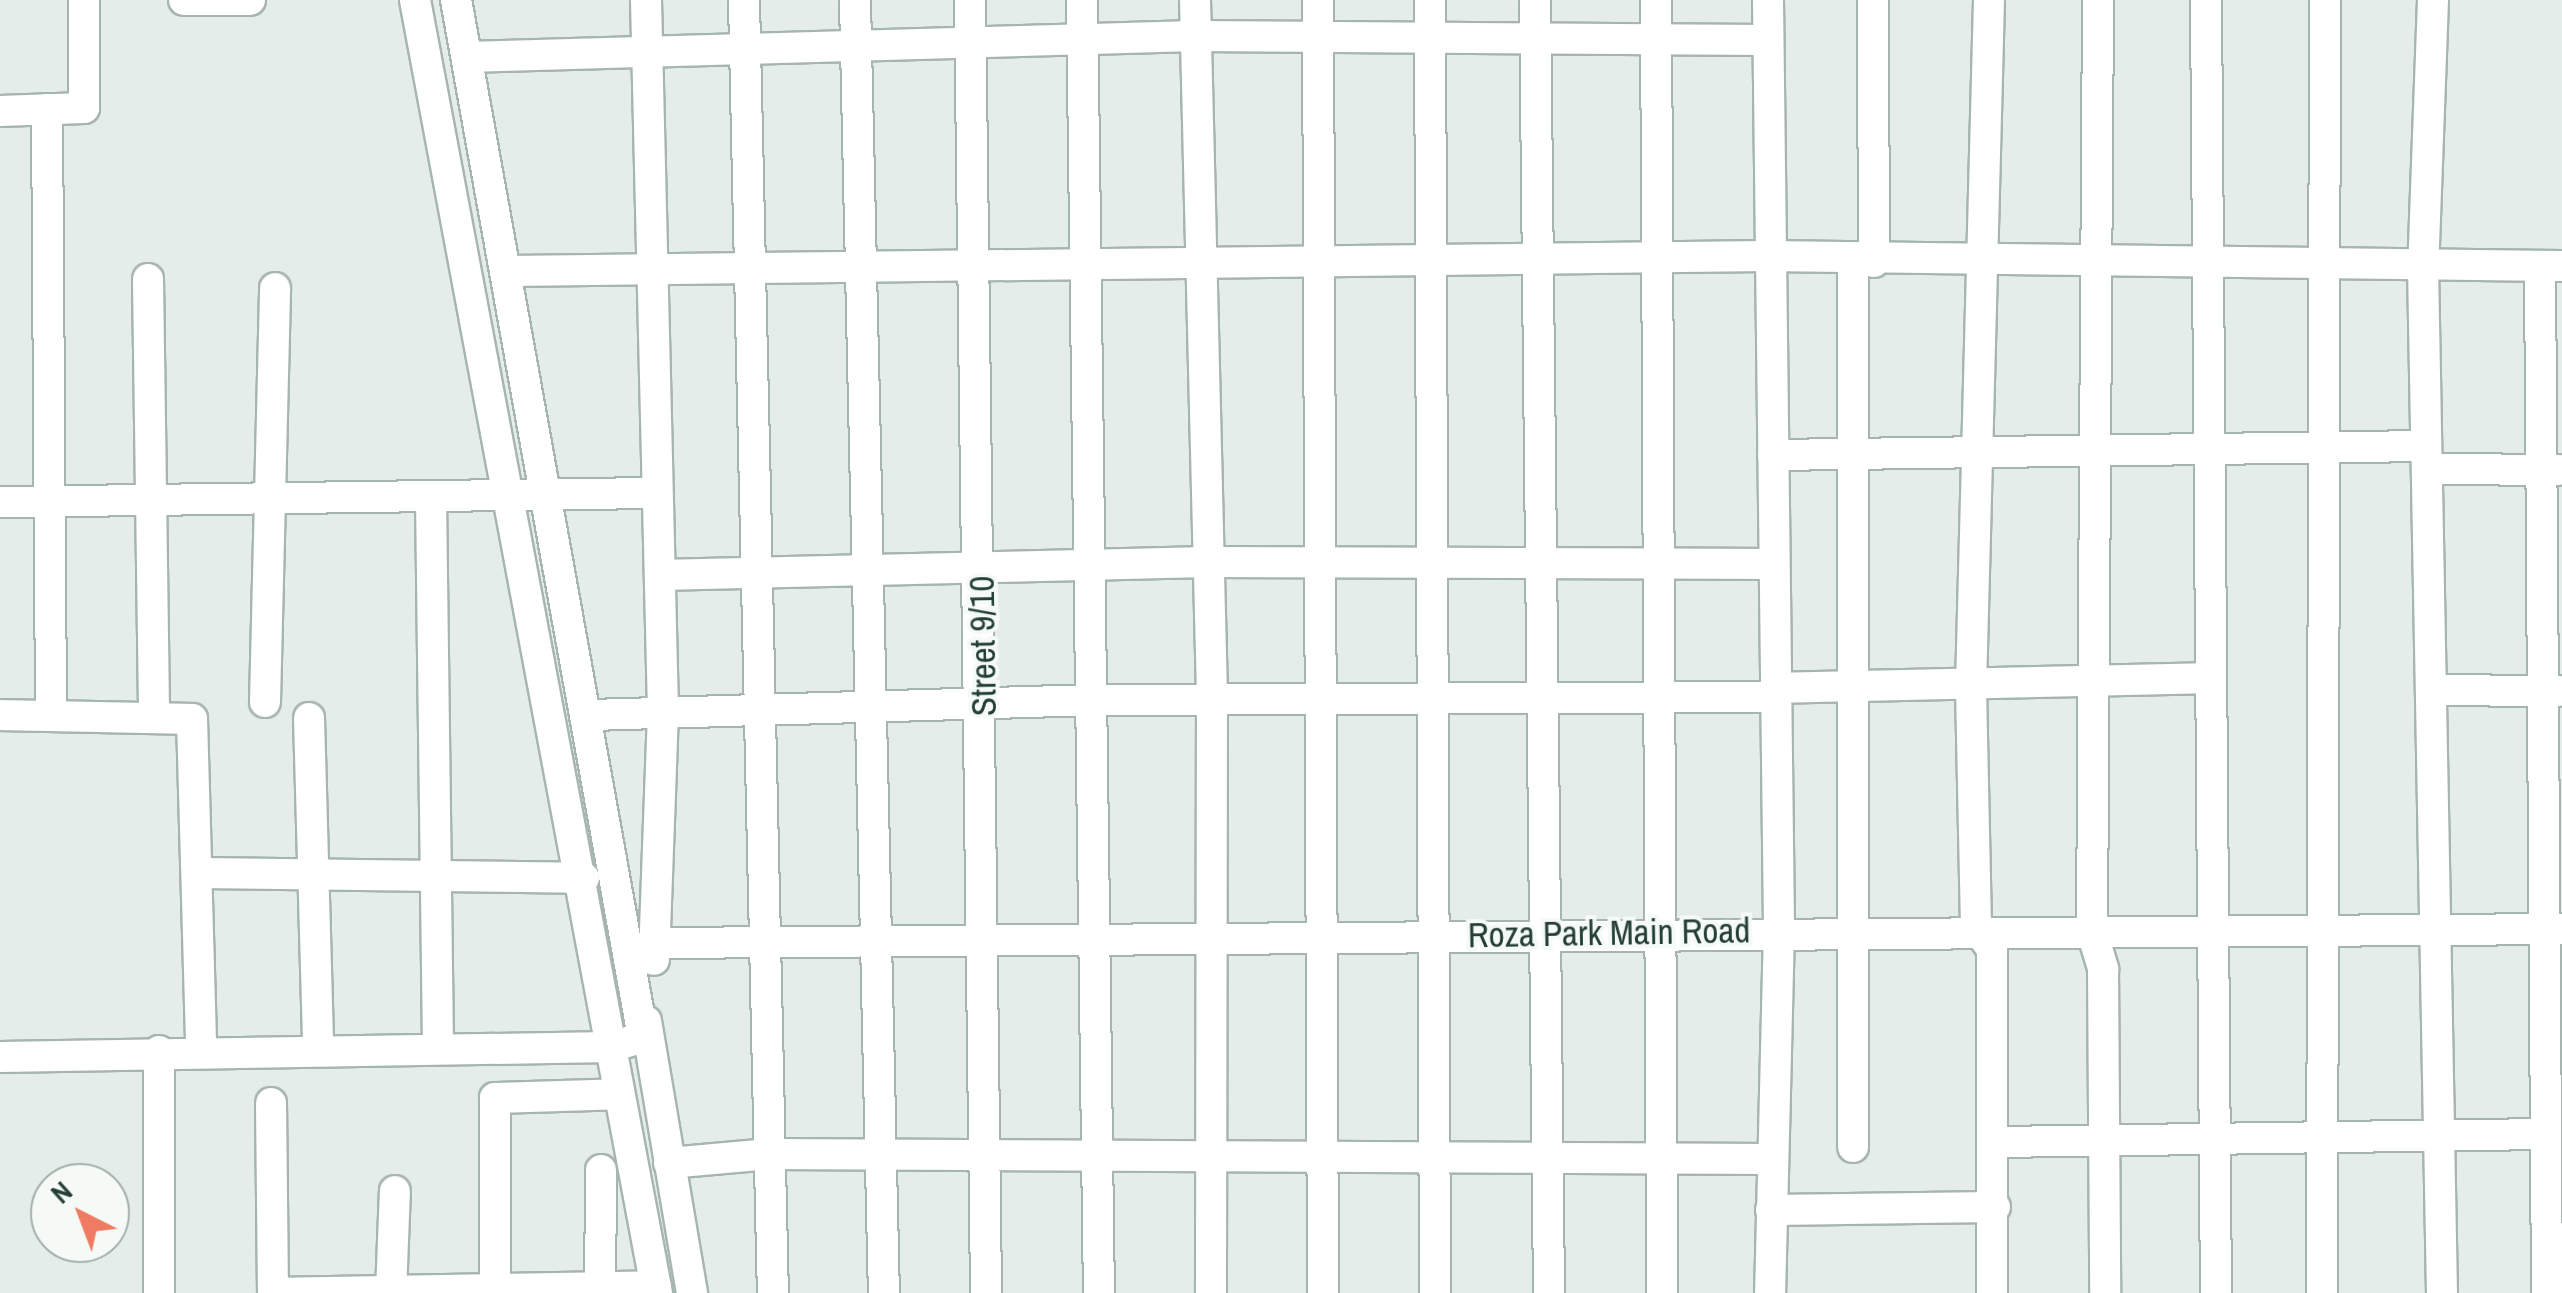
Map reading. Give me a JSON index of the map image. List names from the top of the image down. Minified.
{"streets":{"street":["Street 9/10","Roza Park Main Road"]},"crossings":[["Street 9/10","Roza Park Main Road"]],"north":"top left"}
